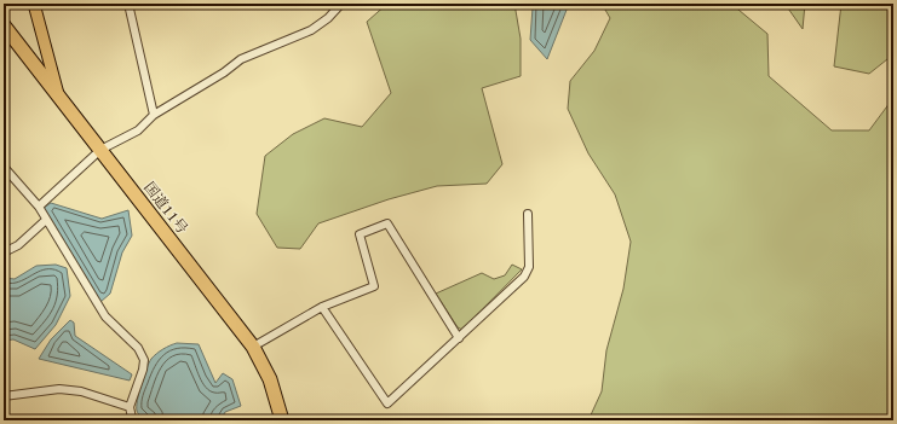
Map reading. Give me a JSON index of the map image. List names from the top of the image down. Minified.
{"streets":{"highway":["国道11号"]}}
